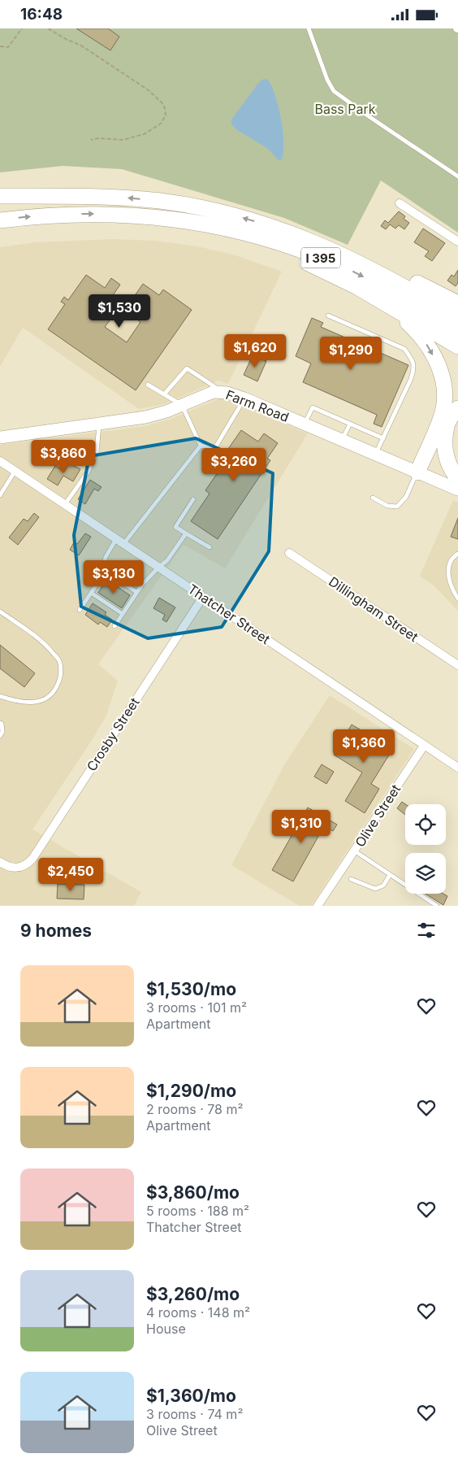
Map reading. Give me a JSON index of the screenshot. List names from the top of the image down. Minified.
{"streets":{"highway":["I 395"],"street":["Farm Road","Dillingham Street","Thatcher Street","Crosby Street","Olive Street"]},"crossings":[["Thatcher Street","Crosby Street"],["Thatcher Street","Olive Street"]],"parks":["Bass Park"],"page":{"status":"16:48","price":["$1,530","$1,620","$1,290","$3,860","$3,260","$3,130","$1,360","$1,310","$2,450"],"heading":"9 homes","list":[{"name":"$1,530/mo","note":"3 rooms · 101 m² · Apartment"},{"name":"$1,290/mo","note":"2 rooms · 78 m² · Apartment"},{"name":"$3,860/mo","note":"5 rooms · 188 m² · Thatcher Street"},{"name":"$3,260/mo","note":"4 rooms · 148 m² · House"},{"name":"$1,360/mo","note":"3 rooms · 74 m² · Olive Street"}]}}
